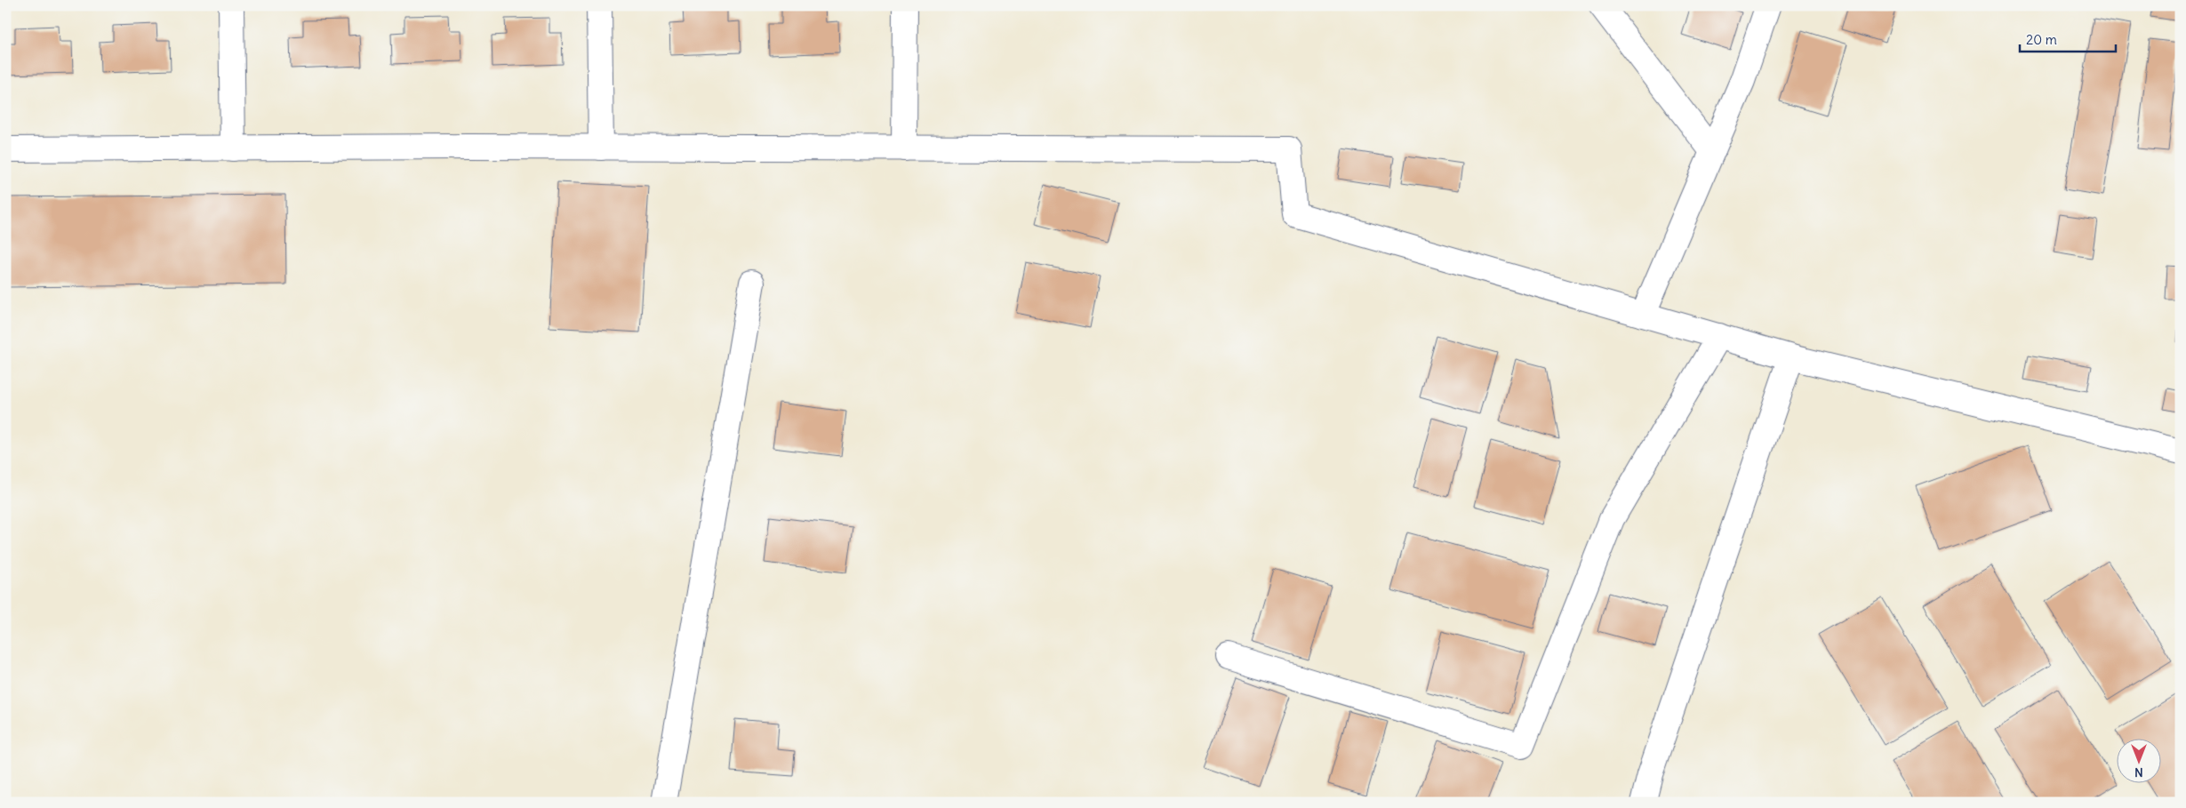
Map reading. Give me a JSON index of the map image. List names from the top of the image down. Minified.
{"scale_bar":"20 m","north":"bottom"}
